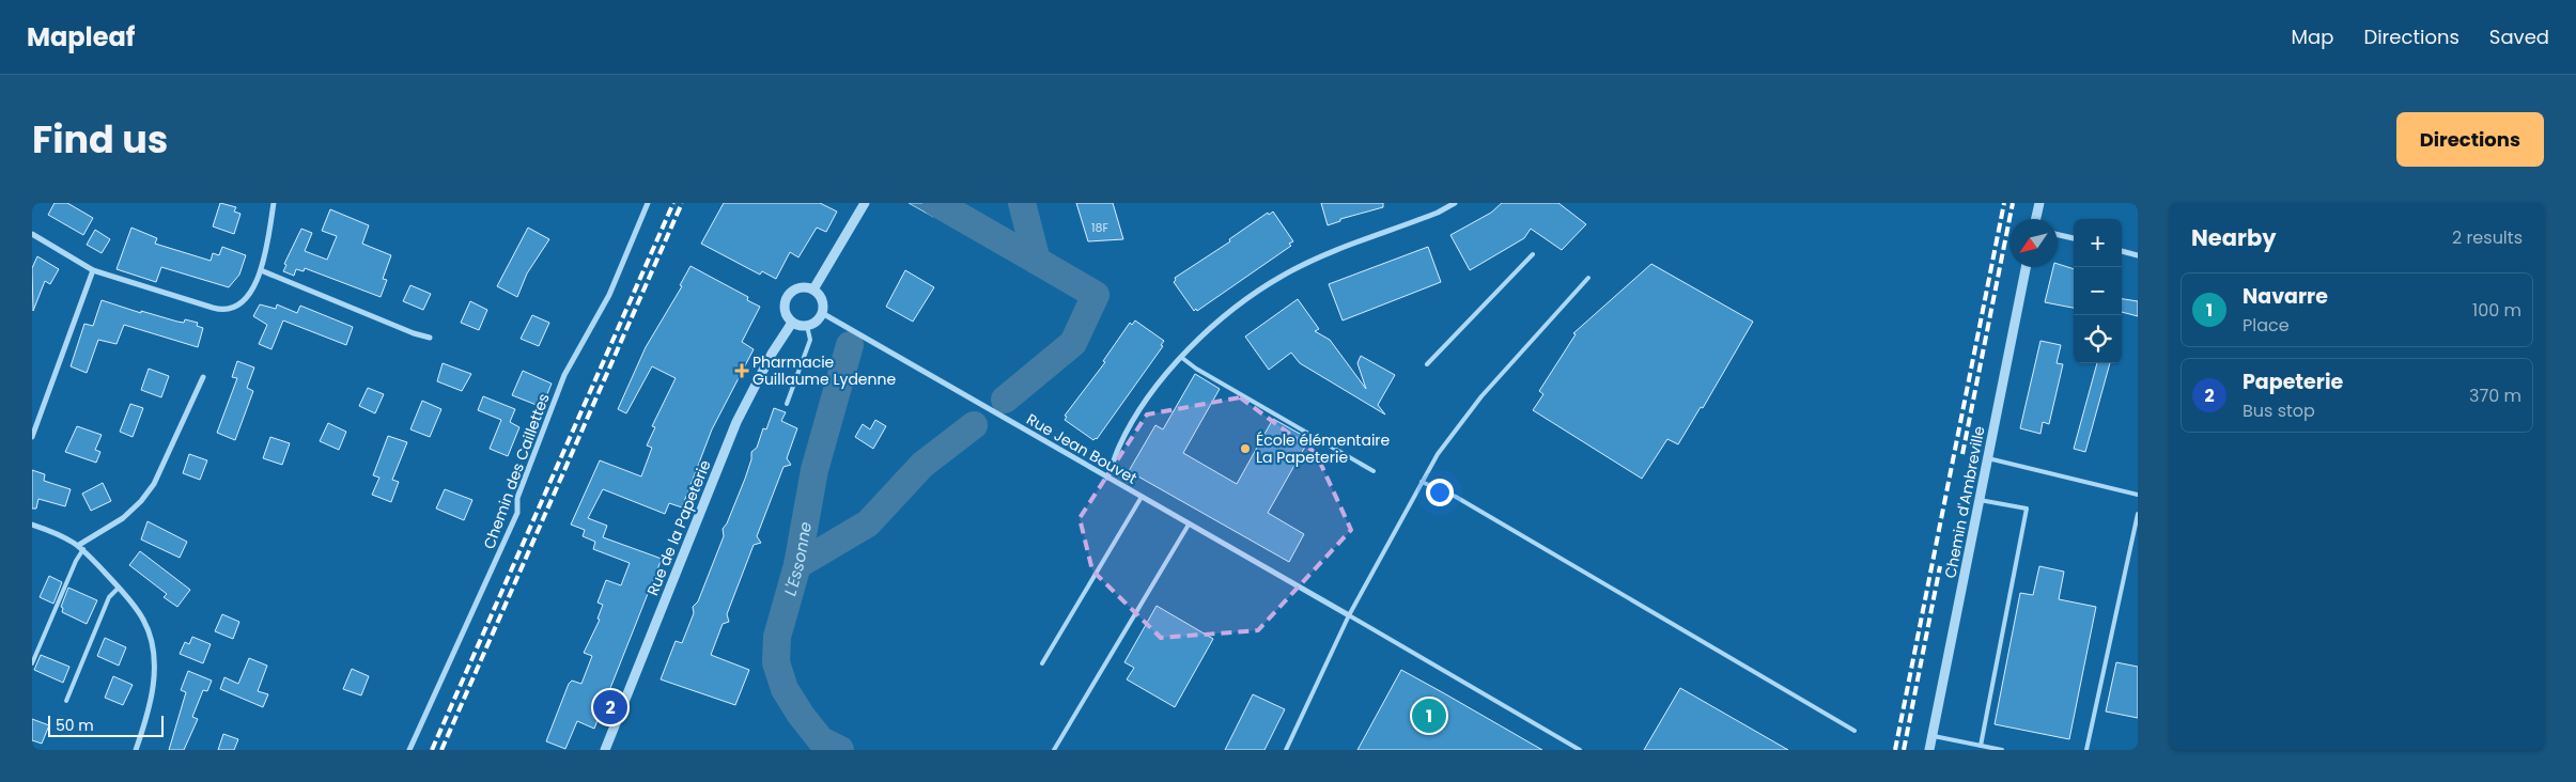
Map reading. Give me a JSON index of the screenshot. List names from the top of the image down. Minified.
{"streets":{"street":["Rue Jean Bouvet","Chemin des Caillettes","Chemin d'Ambreville","Rue de la Papeterie"]},"crossings":[["Rue Jean Bouvet","Rue de la Papeterie"]],"water":["L'Essonne"],"places":{"health":["Pharmacie Guillaume Lydenne"],"other":["École élémentaire La Papeterie"]},"house_numbers":["18F"],"scale_bar":"50 m","north":"bottom left","page":{"header":"Mapleaf","nav":["Map","Directions","Saved"],"title":"Find us","buttons":"Directions","heading":["Nearby","2 results"],"map_buttons":["+","−"],"list":[{"mark":"1","name":"Navarre","note":"Place","value":"100 m"},{"mark":"2","name":"Papeterie","note":"Bus stop","value":"370 m"}],"pins":["2","1"],"scale":"50 m"}}
